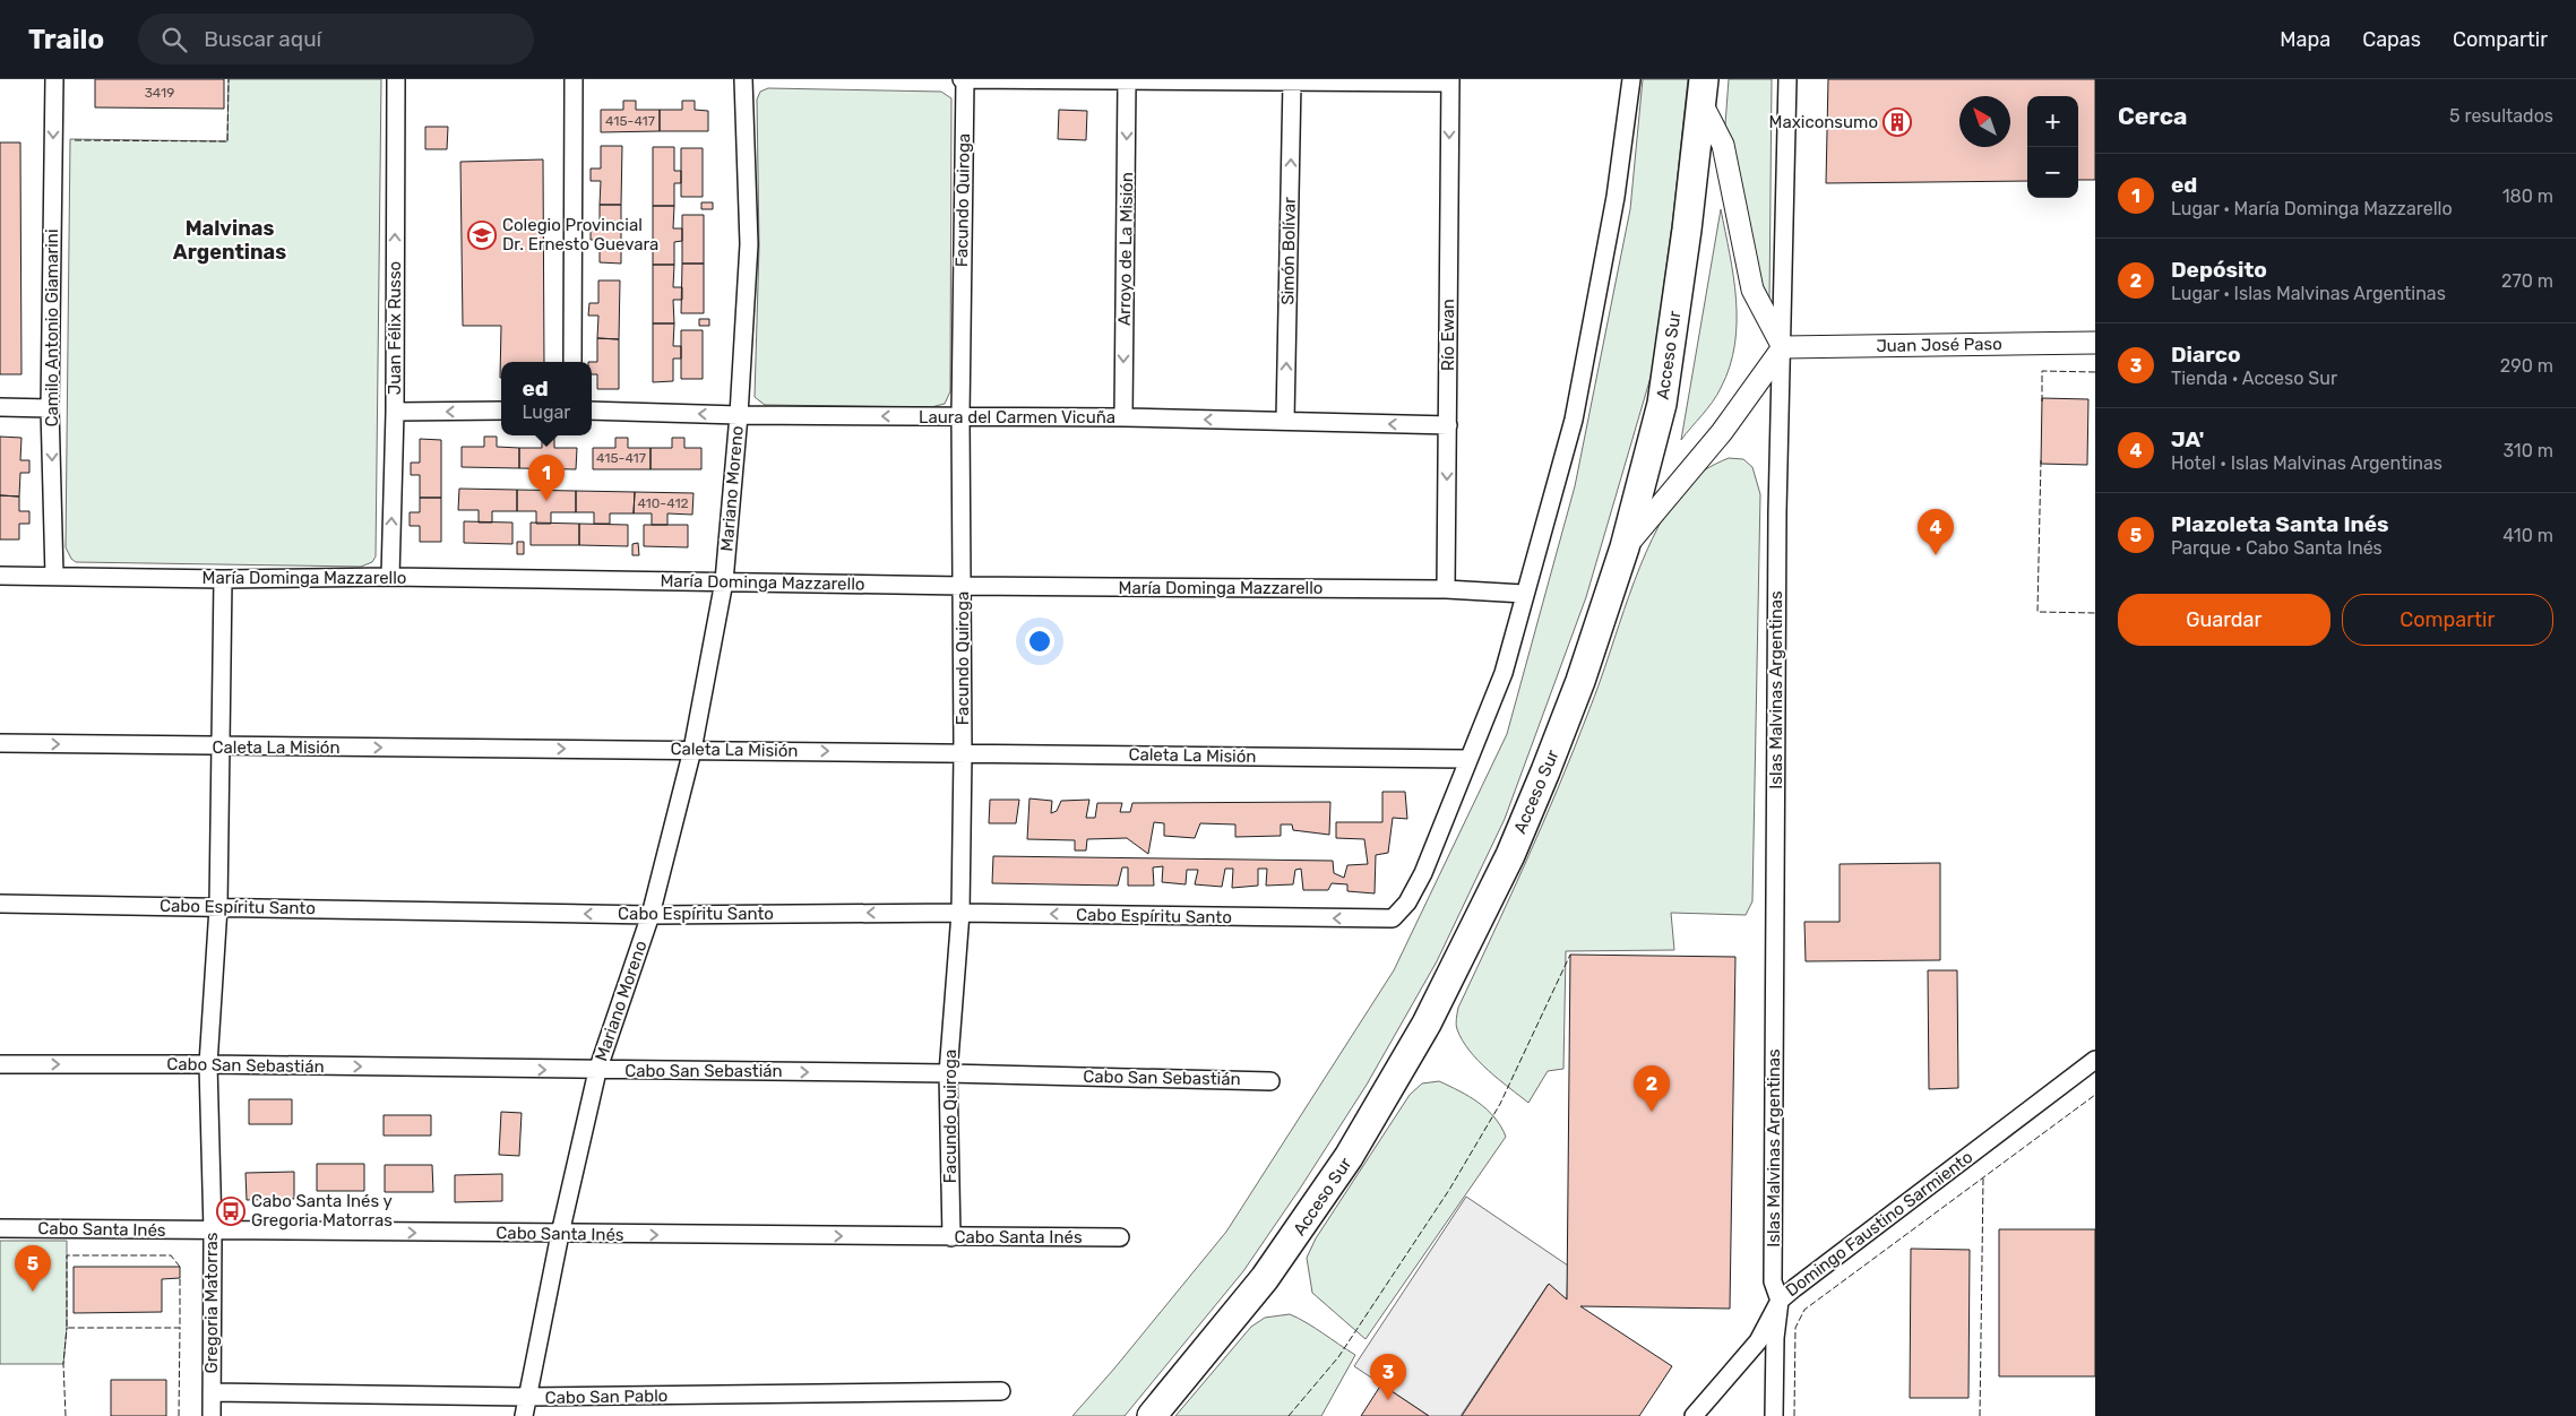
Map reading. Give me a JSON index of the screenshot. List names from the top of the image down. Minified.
{"streets":{"main road":["Acceso Sur"],"street":["Facundo Quiroga","Arroyo de La Misión","Simón Bolívar","Camilo Antonio Giamarini","Juan Félix Russo","Río Ewan","Juan José Paso","Laura del Carmen Vicuña","Mariano Moreno","María Dominga Mazzarello","Islas Malvinas Argentinas","Caleta La Misión","Cabo Espíritu Santo","Cabo San Sebastián","Domingo Faustino Sarmiento","Cabo Santa Inés","Gregoria Matorras","Cabo San Pablo"]},"crossings":[["Facundo Quiroga","Laura del Carmen Vicuña"],["Facundo Quiroga","María Dominga Mazzarello"],["Facundo Quiroga","Caleta La Misión"],["Facundo Quiroga","Cabo Espíritu Santo"],["Facundo Quiroga","Cabo San Sebastián"],["Facundo Quiroga","Cabo Santa Inés"],["Arroyo de La Misión","Laura del Carmen Vicuña"],["Simón Bolívar","Laura del Carmen Vicuña"],["Camilo Antonio Giamarini","María Dominga Mazzarello"],["Juan Félix Russo","María Dominga Mazzarello"],["Río Ewan","Laura del Carmen Vicuña"],["Río Ewan","María Dominga Mazzarello"],["Juan José Paso","Islas Malvinas Argentinas"],["Laura del Carmen Vicuña","Mariano Moreno"],["Mariano Moreno","María Dominga Mazzarello"],["Mariano Moreno","Caleta La Misión"],["Mariano Moreno","Cabo Espíritu Santo"],["Mariano Moreno","Cabo San Sebastián"],["Mariano Moreno","Cabo Santa Inés"],["Mariano Moreno","Cabo San Pablo"],["María Dominga Mazzarello","Gregoria Matorras"],["Islas Malvinas Argentinas","Domingo Faustino Sarmiento"],["Caleta La Misión","Cabo Espíritu Santo"],["Caleta La Misión","Gregoria Matorras"],["Cabo Espíritu Santo","Gregoria Matorras"],["Cabo San Sebastián","Gregoria Matorras"],["Cabo Santa Inés","Gregoria Matorras"],["Gregoria Matorras","Cabo San Pablo"]],"one_way":["Arroyo de La Misión","Simón Bolívar","Camilo Antonio Giamarini","Juan Félix Russo","Laura del Carmen Vicuña","Caleta La Misión","Cabo Espíritu Santo","Cabo San Sebastián","Cabo Santa Inés"],"districts":["Malvinas Argentinas"],"places":{"building":["Maxiconsumo"],"school or university":["Colegio Provincial Dr. Ernesto Guevara"],"bus stop":["Cabo Santa Inés y Gregoria Matorras"]},"house_numbers":["3419","415-417","415-417","410-412"],"north":"top left","page":{"header":"Trailo","search":"Buscar aquí","nav":["Mapa","Capas","Compartir"],"heading":["Cerca","5 resultados"],"map_buttons":["+","−"],"list":[{"mark":"1","name":"ed","note":"Lugar · María Dominga Mazzarello","value":"180 m"},{"mark":"2","name":"Depósito","note":"Lugar · Islas Malvinas Argentinas","value":"270 m"},{"mark":"3","name":"Diarco","note":"Tienda · Acceso Sur","value":"290 m"},{"mark":"4","name":"JA'","note":"Hotel · Islas Malvinas Argentinas","value":"310 m"},{"mark":"5","name":"Plazoleta Santa Inés","note":"Parque · Cabo Santa Inés","value":"410 m"}],"popup":["ed","Lugar"],"pins":["1","4","2","5","3"],"buttons":["Guardar","Compartir"]}}
